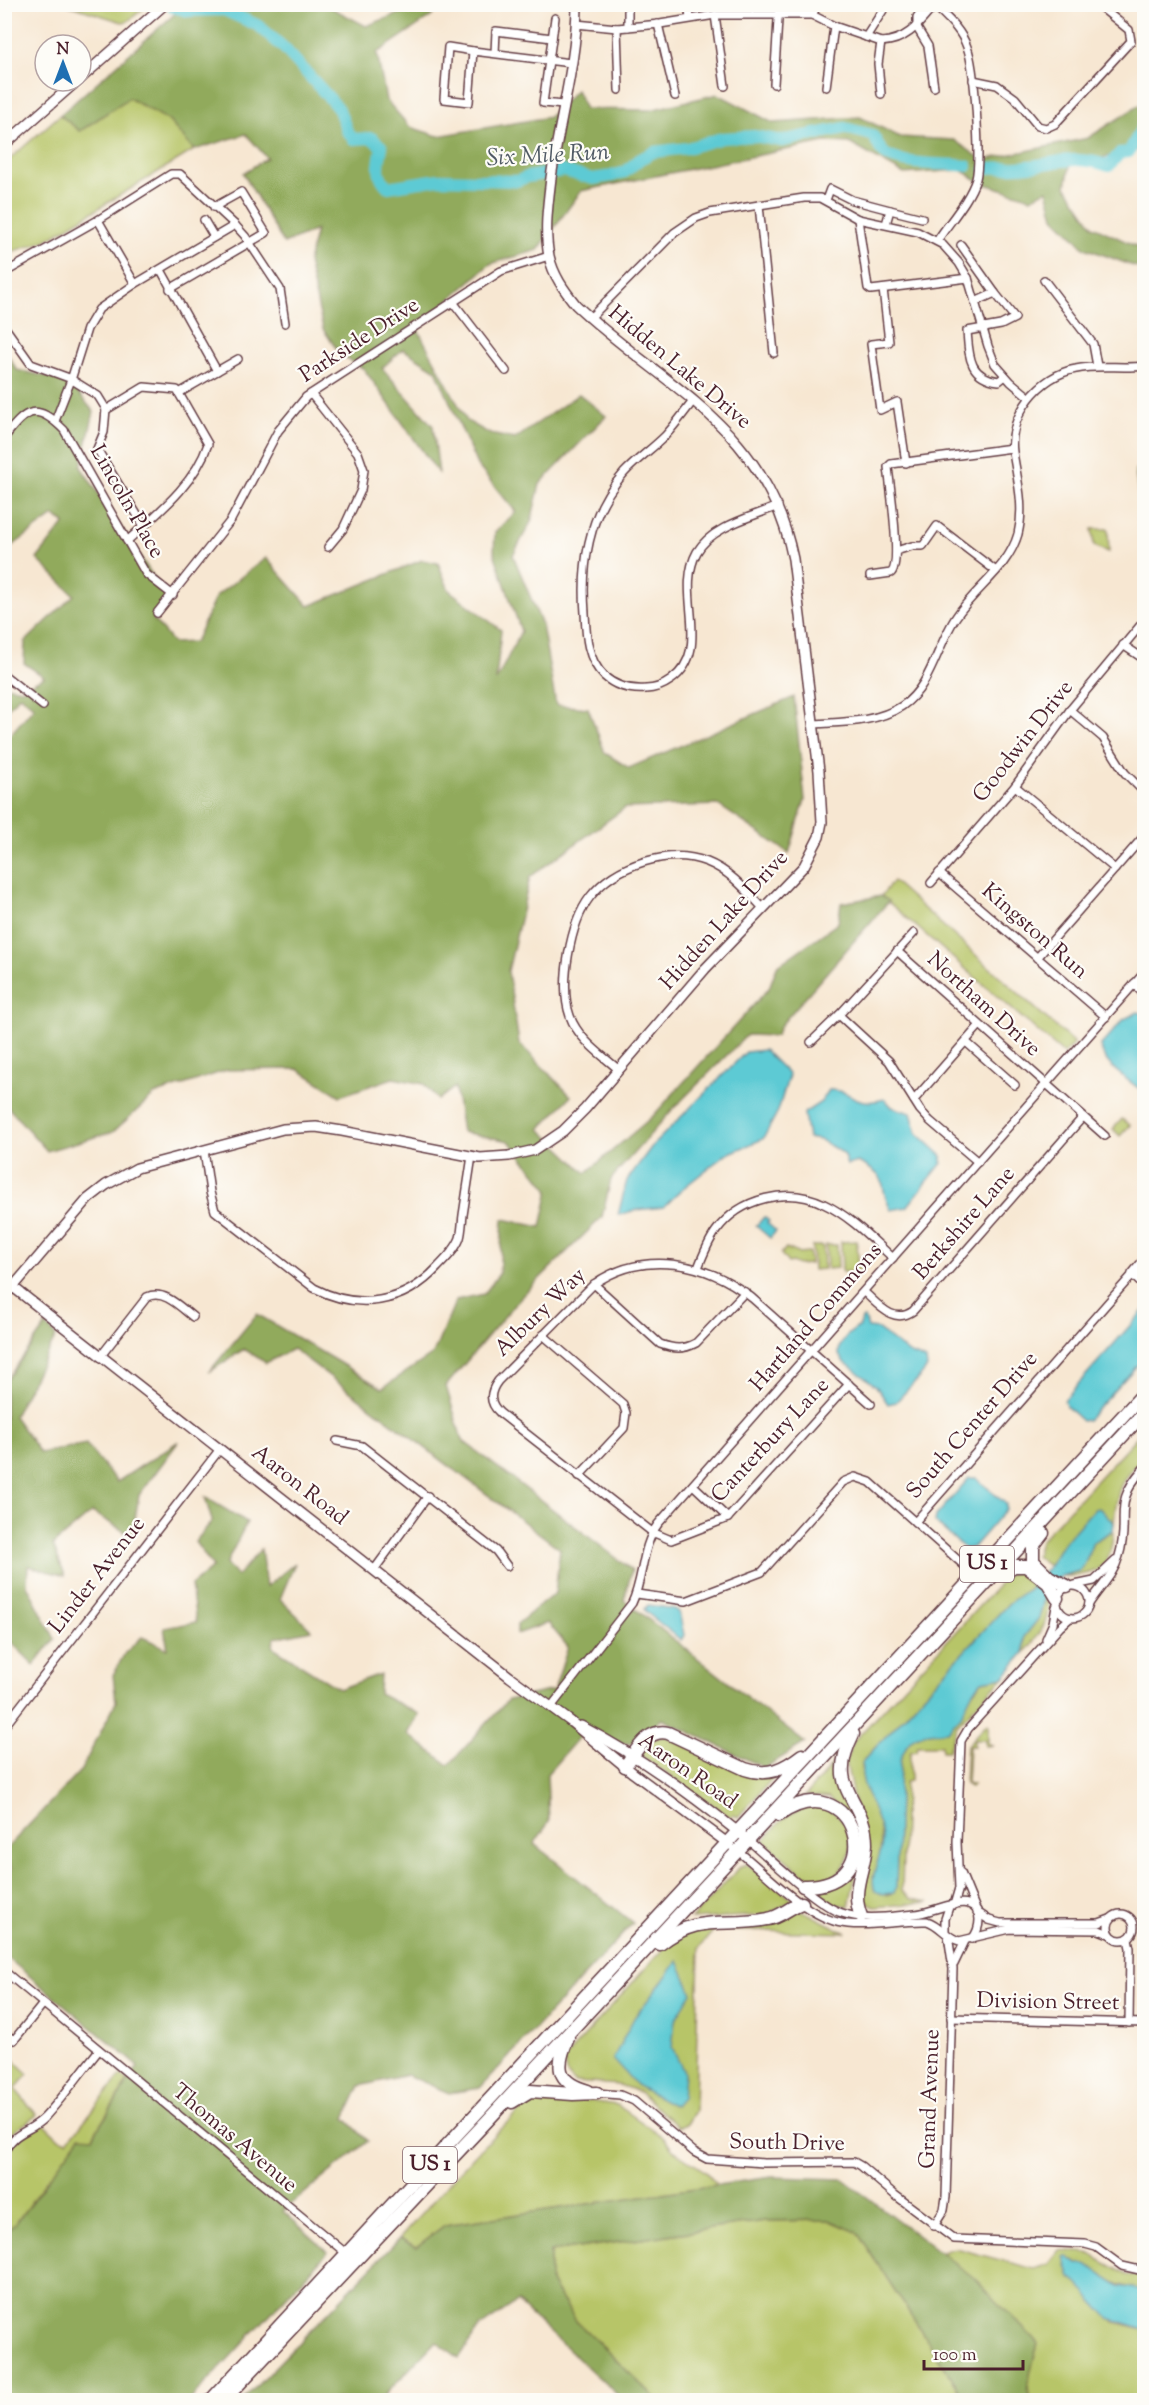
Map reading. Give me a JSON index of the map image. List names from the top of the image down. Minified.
{"streets":{"highway":["US 1"],"street":["Parkside Drive","Hidden Lake Drive","Lincoln Place","Goodwin Drive","Kingston Run","Northam Drive","Berkshire Lane","Albury Way","Hartland Commons","South Center Drive","Canterbury Lane","Aaron Road","Linder Avenue","Division Street","Grand Avenue","Thomas Avenue","South Drive"]},"crossings":[["Parkside Drive","Hidden Lake Drive"],["Parkside Drive","Lincoln Place"],["Hidden Lake Drive","Aaron Road"],["Goodwin Drive","Kingston Run"],["Kingston Run","Hartland Commons"],["Northam Drive","Berkshire Lane"],["Northam Drive","Hartland Commons"],["Berkshire Lane","Hartland Commons"],["Albury Way","Hartland Commons"],["Albury Way","Canterbury Lane"],["Hartland Commons","South Center Drive"],["Hartland Commons","Canterbury Lane"],["Hartland Commons","Aaron Road"],["Aaron Road","US 1"],["Aaron Road","Linder Avenue"],["US 1","Thomas Avenue"],["Division Street","Grand Avenue"],["Grand Avenue","South Drive"]],"water":["Six Mile Run"],"scale_bar":"100 m","north":"top"}
